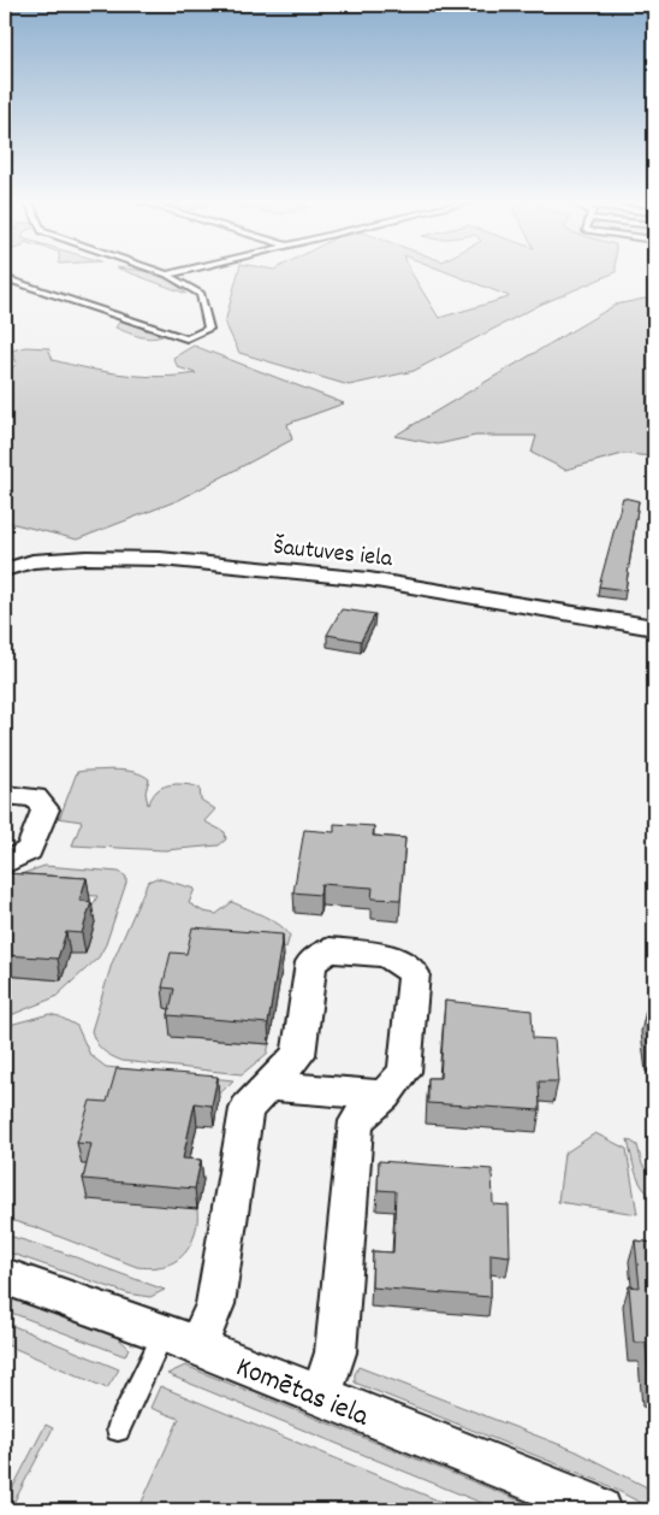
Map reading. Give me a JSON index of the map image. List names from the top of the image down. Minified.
{"streets":{"street":["Šautuves iela","Komētas iela"]}}
